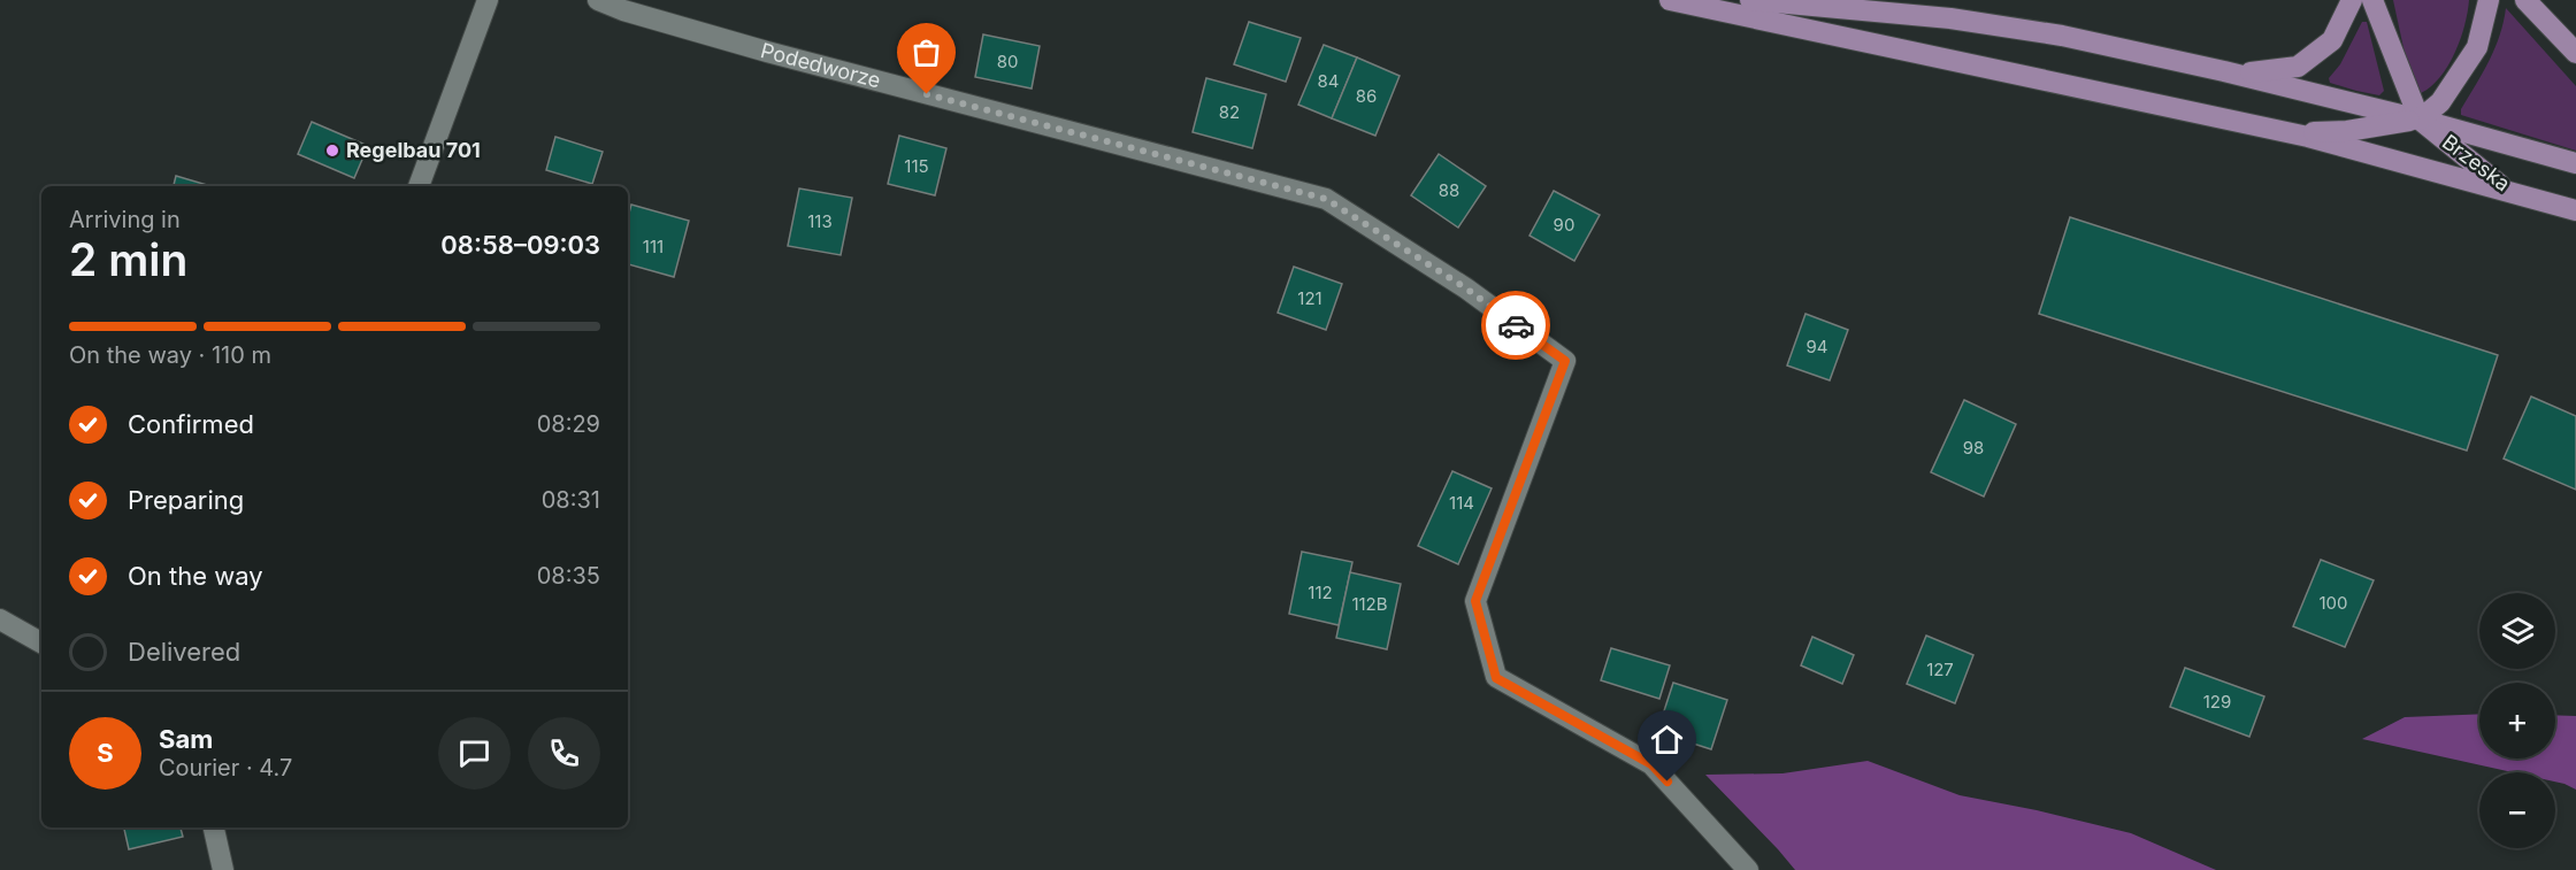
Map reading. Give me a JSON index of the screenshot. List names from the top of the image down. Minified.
{"streets":{"main road":["Brzeska"],"street":["Podedworze"]},"places":["Regelbau 701"],"house_numbers":["80","84","86","82","115","88","113","90","111","121","94","98","114","112","100","112B","127","129"],"page":{"heading":["2 min","Arriving in","08:58–09:03"],"panel":["Sam","Courier · 4.7"],"bar":"On the way · 110 m","list":[["Confirmed","08:29"],["Preparing","08:31"],["On the way","08:35"],"Delivered"],"map_buttons":["+","−"],"round":"S"}}
